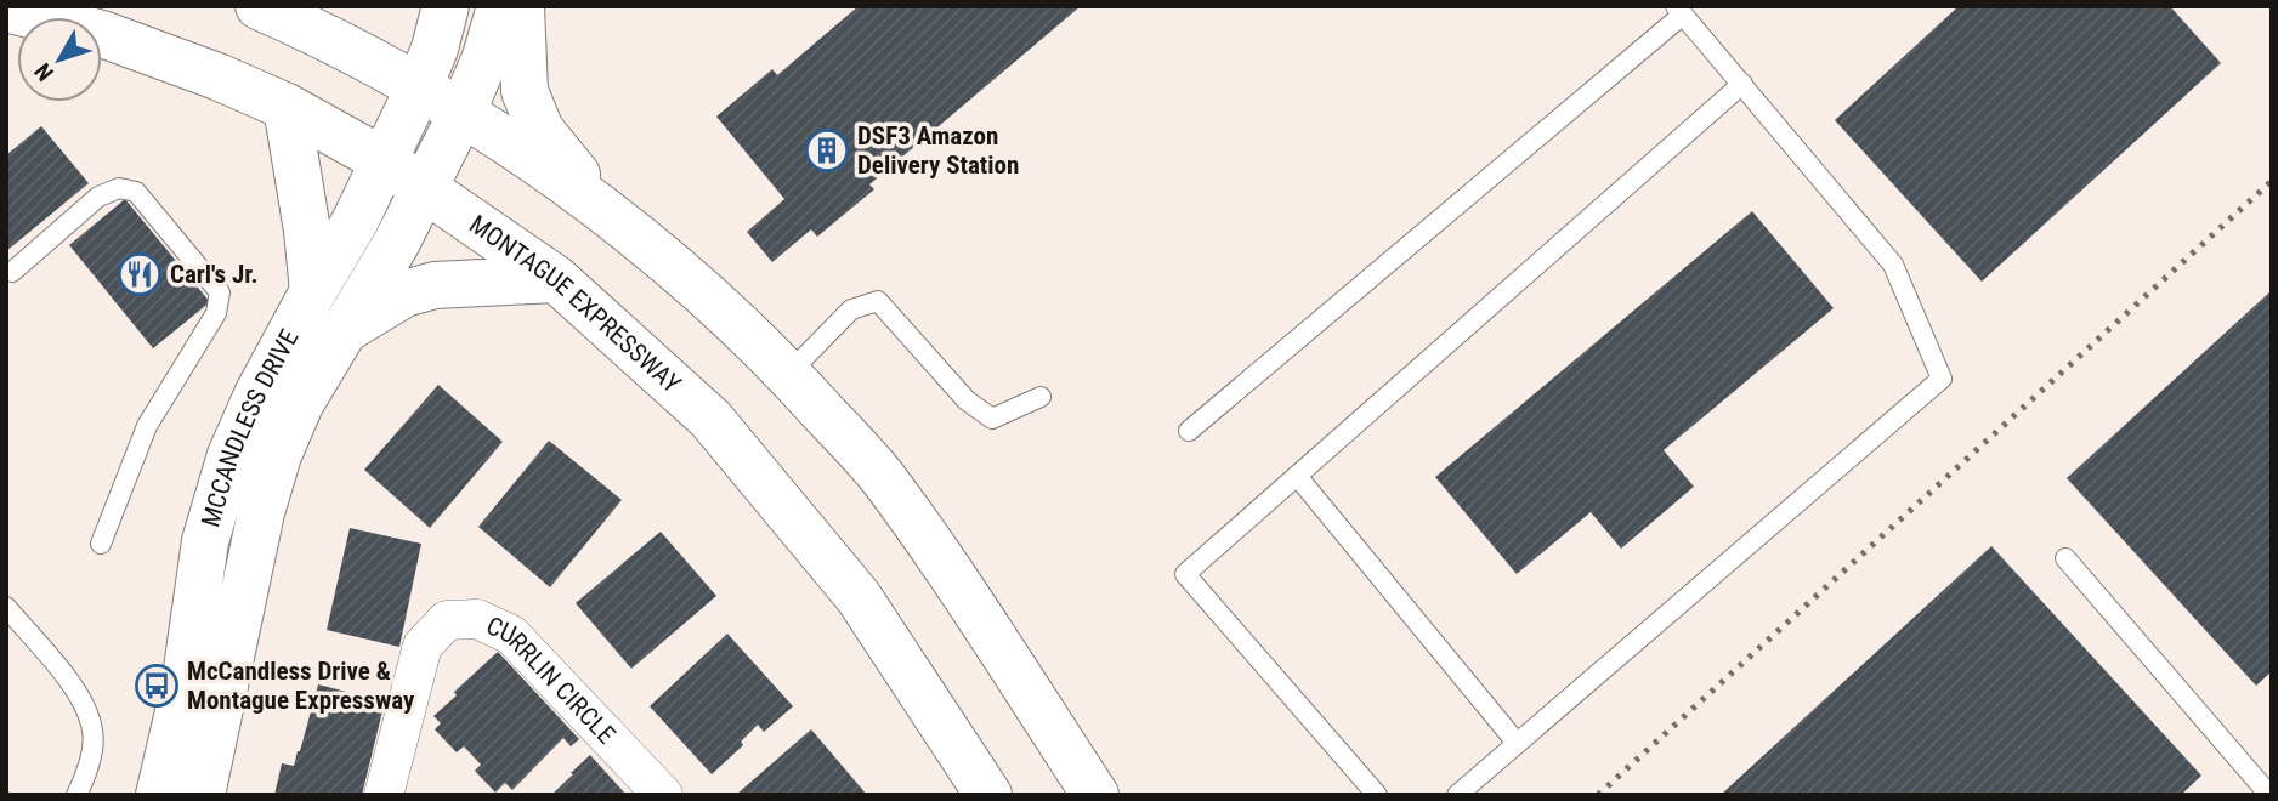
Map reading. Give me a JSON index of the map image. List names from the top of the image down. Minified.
{"streets":{"main road":["MONTAGUE EXPRESSWAY","MCCANDLESS DRIVE"],"street":["CURRLIN CIRCLE"]},"crossings":[["MONTAGUE EXPRESSWAY","MCCANDLESS DRIVE"]],"places":{"building":["DSF3 Amazon Delivery Station"],"restaurant":["Carl's Jr."],"bus stop":["McCandless Drive & Montague Expressway"]},"north":"bottom left"}
